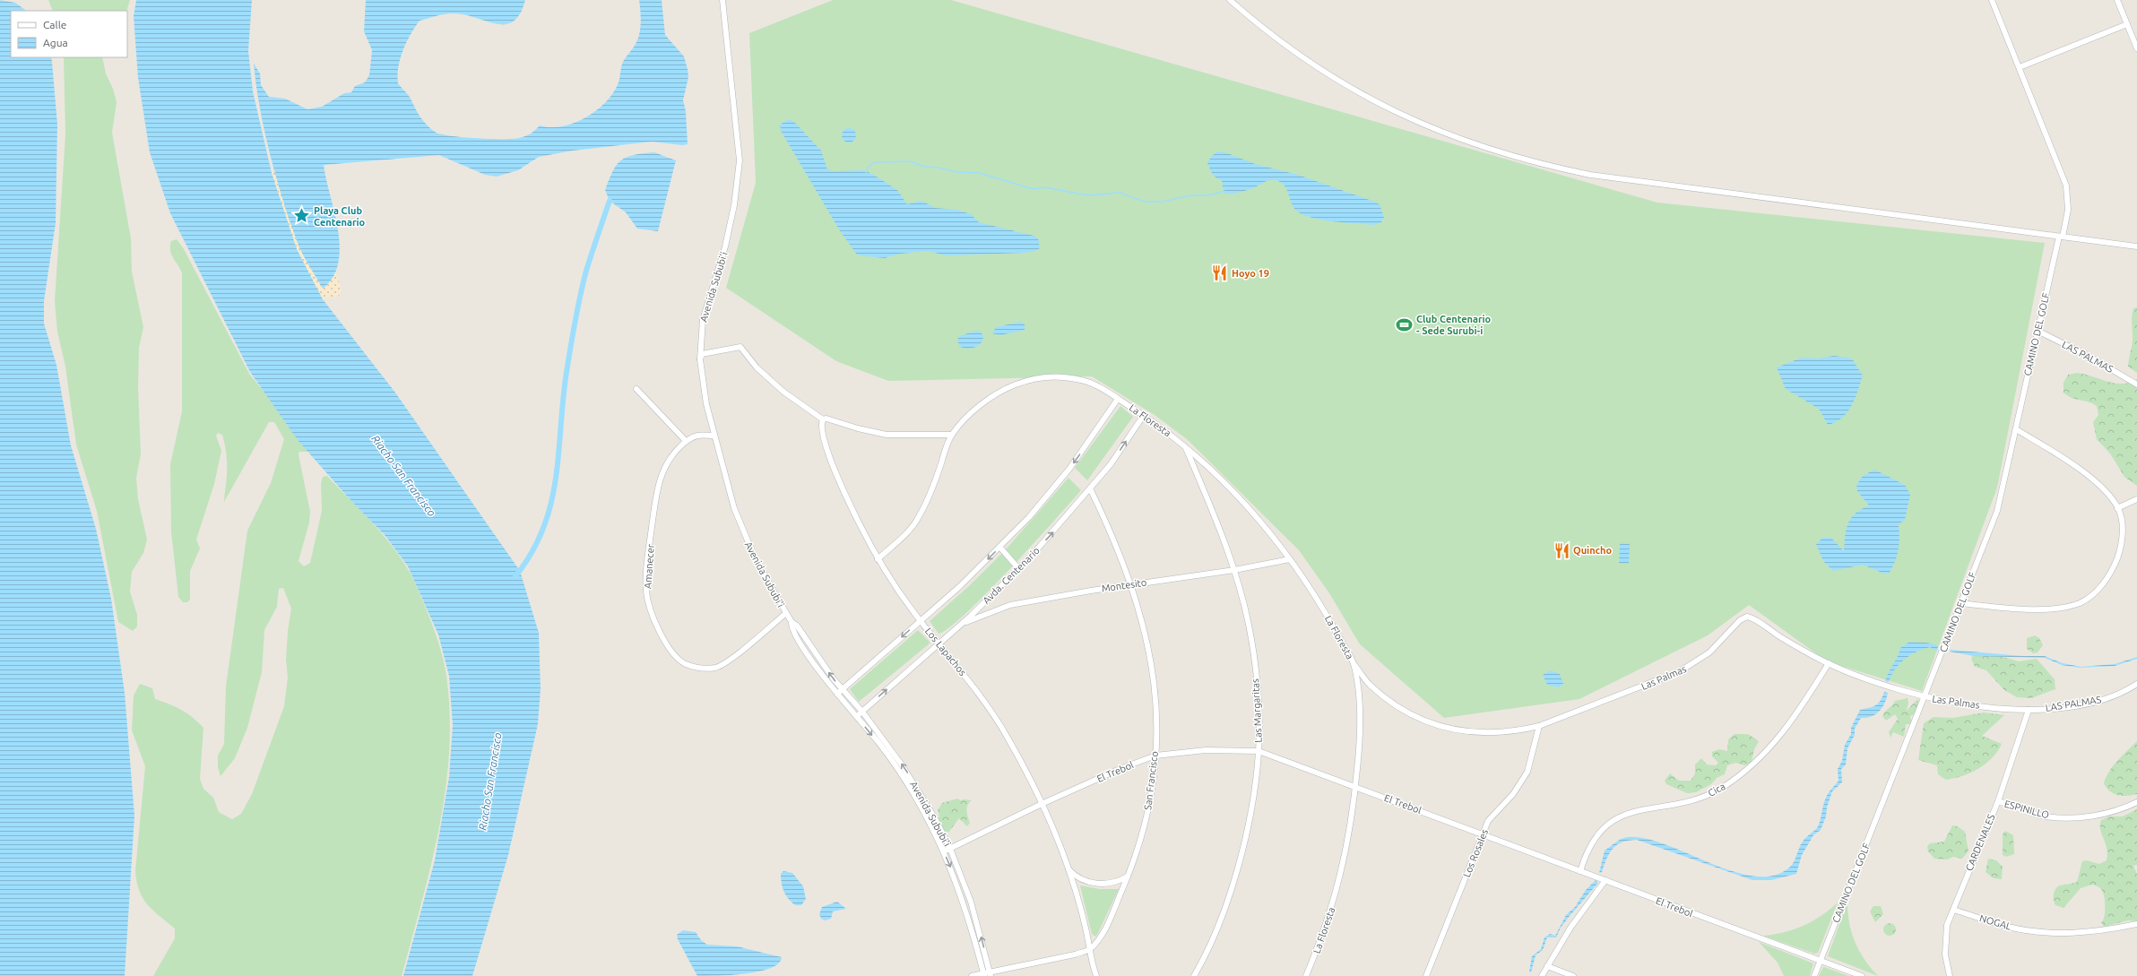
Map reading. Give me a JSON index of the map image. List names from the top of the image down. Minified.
{"streets":{"street":["Avenida Sububi'i","CAMINO DEL GOLF","LAS PALMAS","La Floresta","Amanecer","Avda. Centenario","Montesito","Los Lapachos","Las Palmas","Las Margaritas","El Trebol","San Francisco","Cica","ESPINILLO","CARDENALES","Los Rosales","NOGAL"]},"crossings":[["Avenida Sububi'i","Amanecer"],["Avenida Sububi'i","Avda. Centenario"],["Avenida Sububi'i","El Trebol"],["CAMINO DEL GOLF","LAS PALMAS"],["CAMINO DEL GOLF","Las Palmas"],["CAMINO DEL GOLF","El Trebol"],["LAS PALMAS","Las Palmas"],["LAS PALMAS","CARDENALES"],["La Floresta","Avda. Centenario"],["La Floresta","Montesito"],["La Floresta","Las Palmas"],["La Floresta","Las Margaritas"],["La Floresta","El Trebol"],["Avda. Centenario","Montesito"],["Avda. Centenario","Los Lapachos"],["Avda. Centenario","San Francisco"],["Montesito","Las Margaritas"],["Montesito","San Francisco"],["Los Lapachos","El Trebol"],["Los Lapachos","San Francisco"],["Las Palmas","Cica"],["Las Palmas","CARDENALES"],["Las Palmas","Los Rosales"],["Las Margaritas","El Trebol"],["El Trebol","San Francisco"],["El Trebol","Cica"],["El Trebol","Los Rosales"],["ESPINILLO","CARDENALES"],["CARDENALES","NOGAL"]],"water":["Riacho San Francisco"],"places":{"place":["Playa Club Centenario"],"restaurant":["Hoyo 19","Quincho"],"sports":["Club Centenario - Sede Surubi-i"]},"legend":["Calle","Agua"]}
